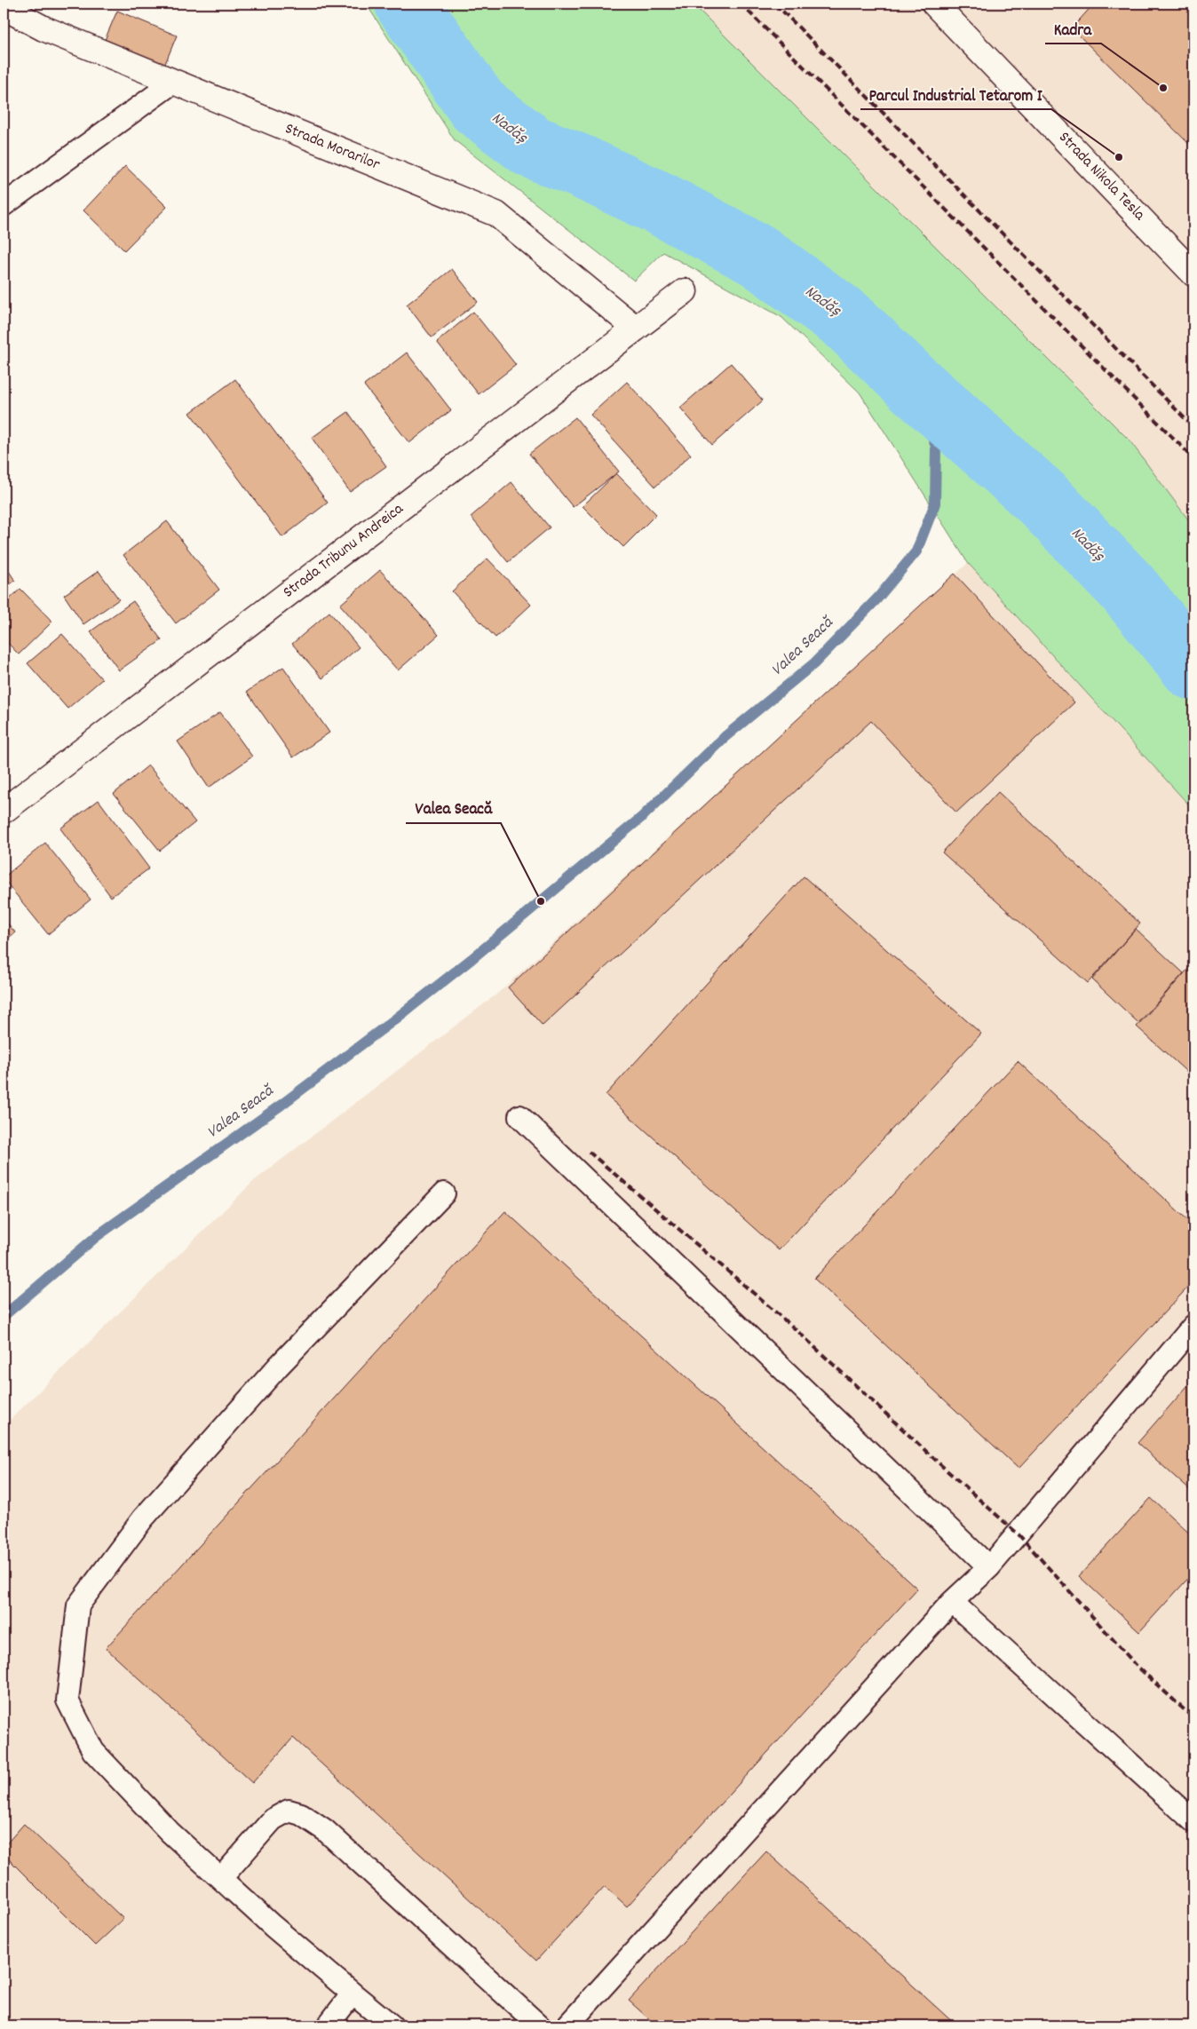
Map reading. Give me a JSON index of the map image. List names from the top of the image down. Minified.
{"streets":{"street":["Strada Morarilor","Strada Nikola Tesla","Strada Tribunu Andreica"]},"crossings":[["Strada Morarilor","Strada Tribunu Andreica"]],"water":["Nadăș","Valea Seacă"],"places":["Kadra","Parcul Industrial Tetarom I","Valea Seacă"]}
